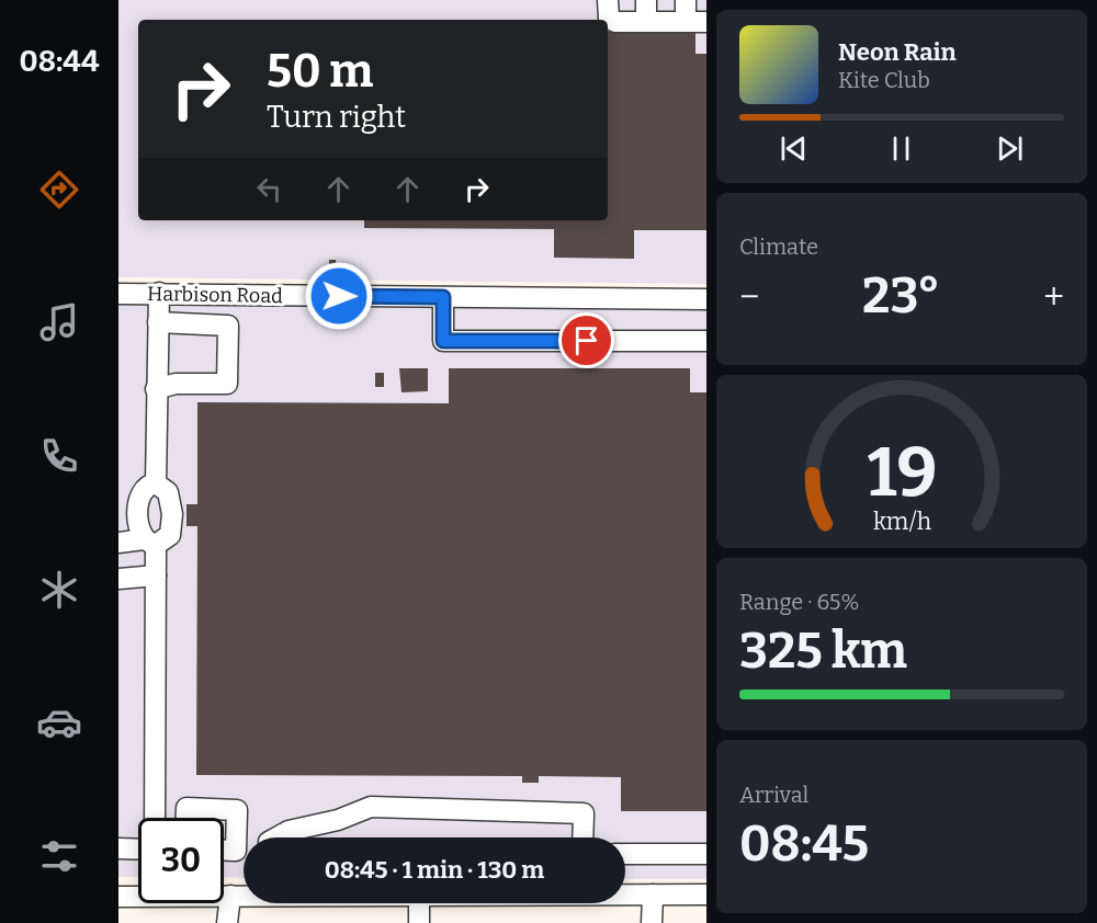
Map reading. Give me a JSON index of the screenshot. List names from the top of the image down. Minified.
{"streets":{"street":["Harbison Road"]},"page":{"tabs":"08:44","turn":["50 m","Turn right"],"song":["Neon Rain","Kite Club"],"tile":["Climate",["Range · 65%","325 km"],["Arrival","08:45"]],"heat":["−","23°","+"],"limit":"30","trip":"08:45 · 1 min · 130 m","gauge":["19","km/h"]}}
